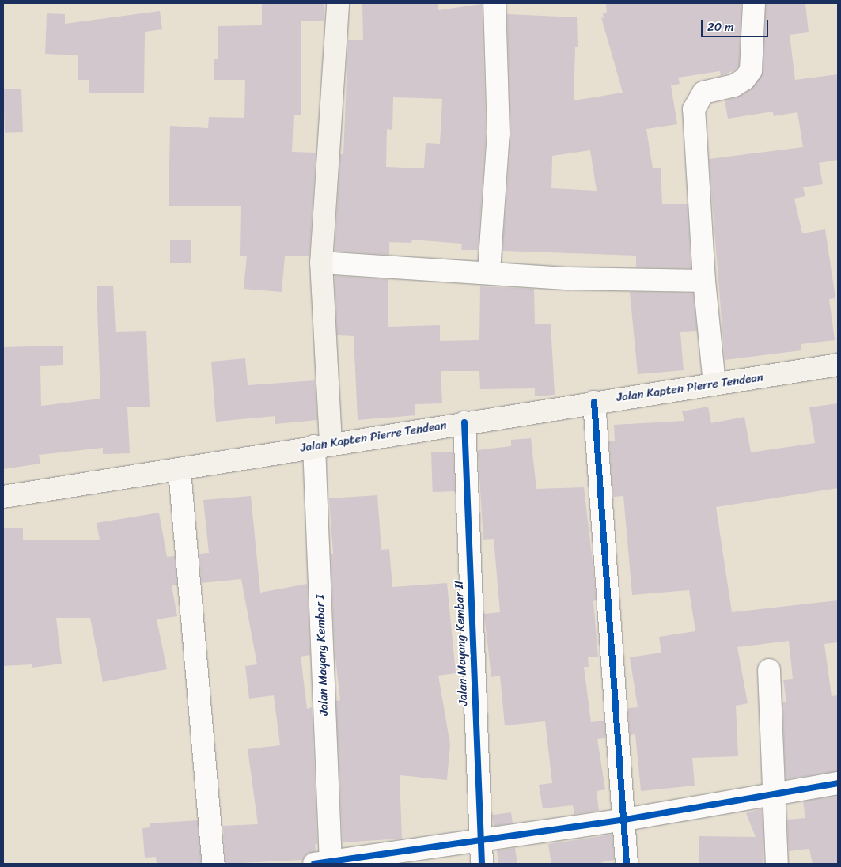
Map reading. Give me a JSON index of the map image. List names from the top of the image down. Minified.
{"streets":{"main road":["Jalan Kapten Pierre Tendean"],"street":["Jalan Mayang Kembar II","Jalan Mayang Kembar I"]},"crossings":[["Jalan Kapten Pierre Tendean","Jalan Mayang Kembar II"],["Jalan Kapten Pierre Tendean","Jalan Mayang Kembar I"]],"scale_bar":"20 m"}
